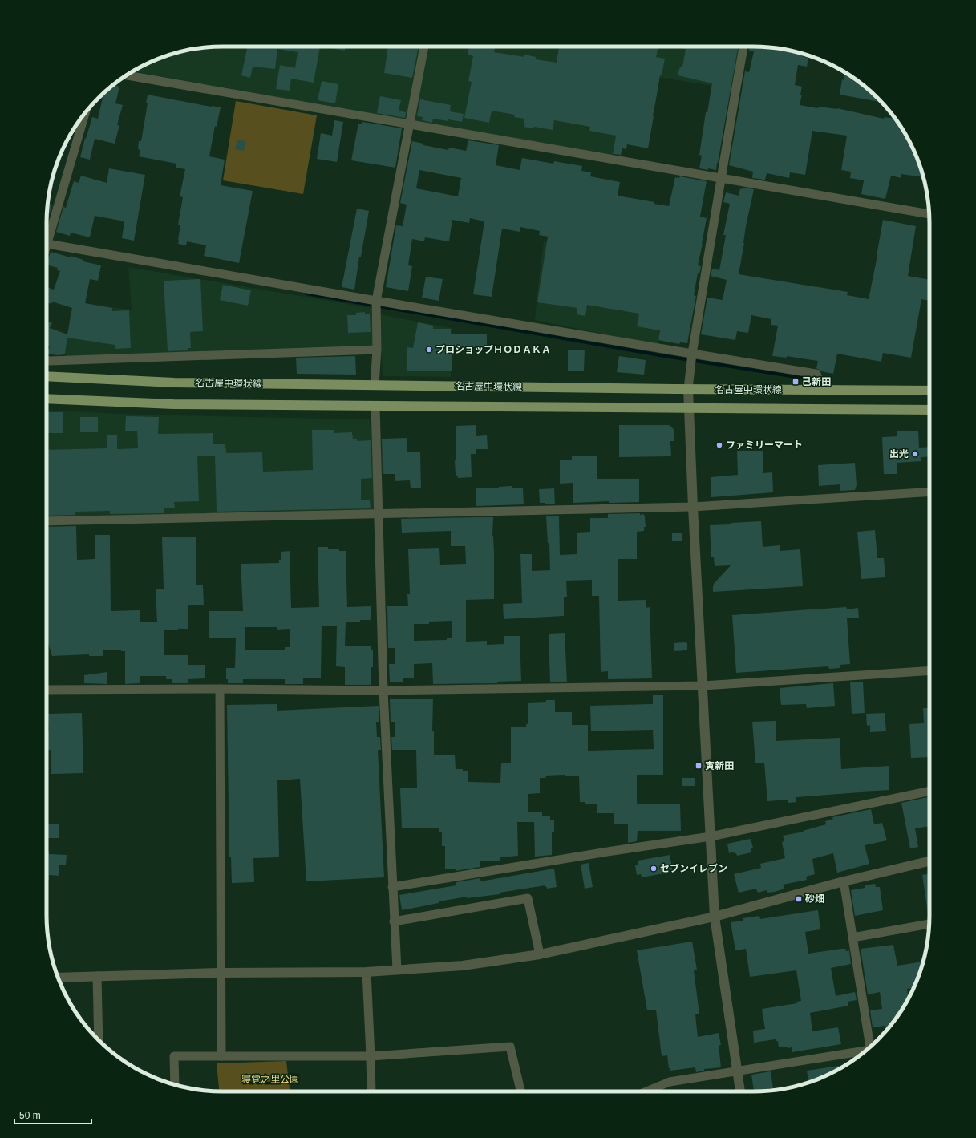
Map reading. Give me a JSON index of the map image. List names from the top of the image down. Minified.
{"streets":{"main road":["名古屋中環状線"]},"parks":["寝覚之里公園"],"places":{"other":["プロショップＨＯＤＡＫＡ","ファミリーマート","出光","セブンイレブン"],"transit":["己新田","寅新田","砂畑"]},"scale_bar":"50 m"}
